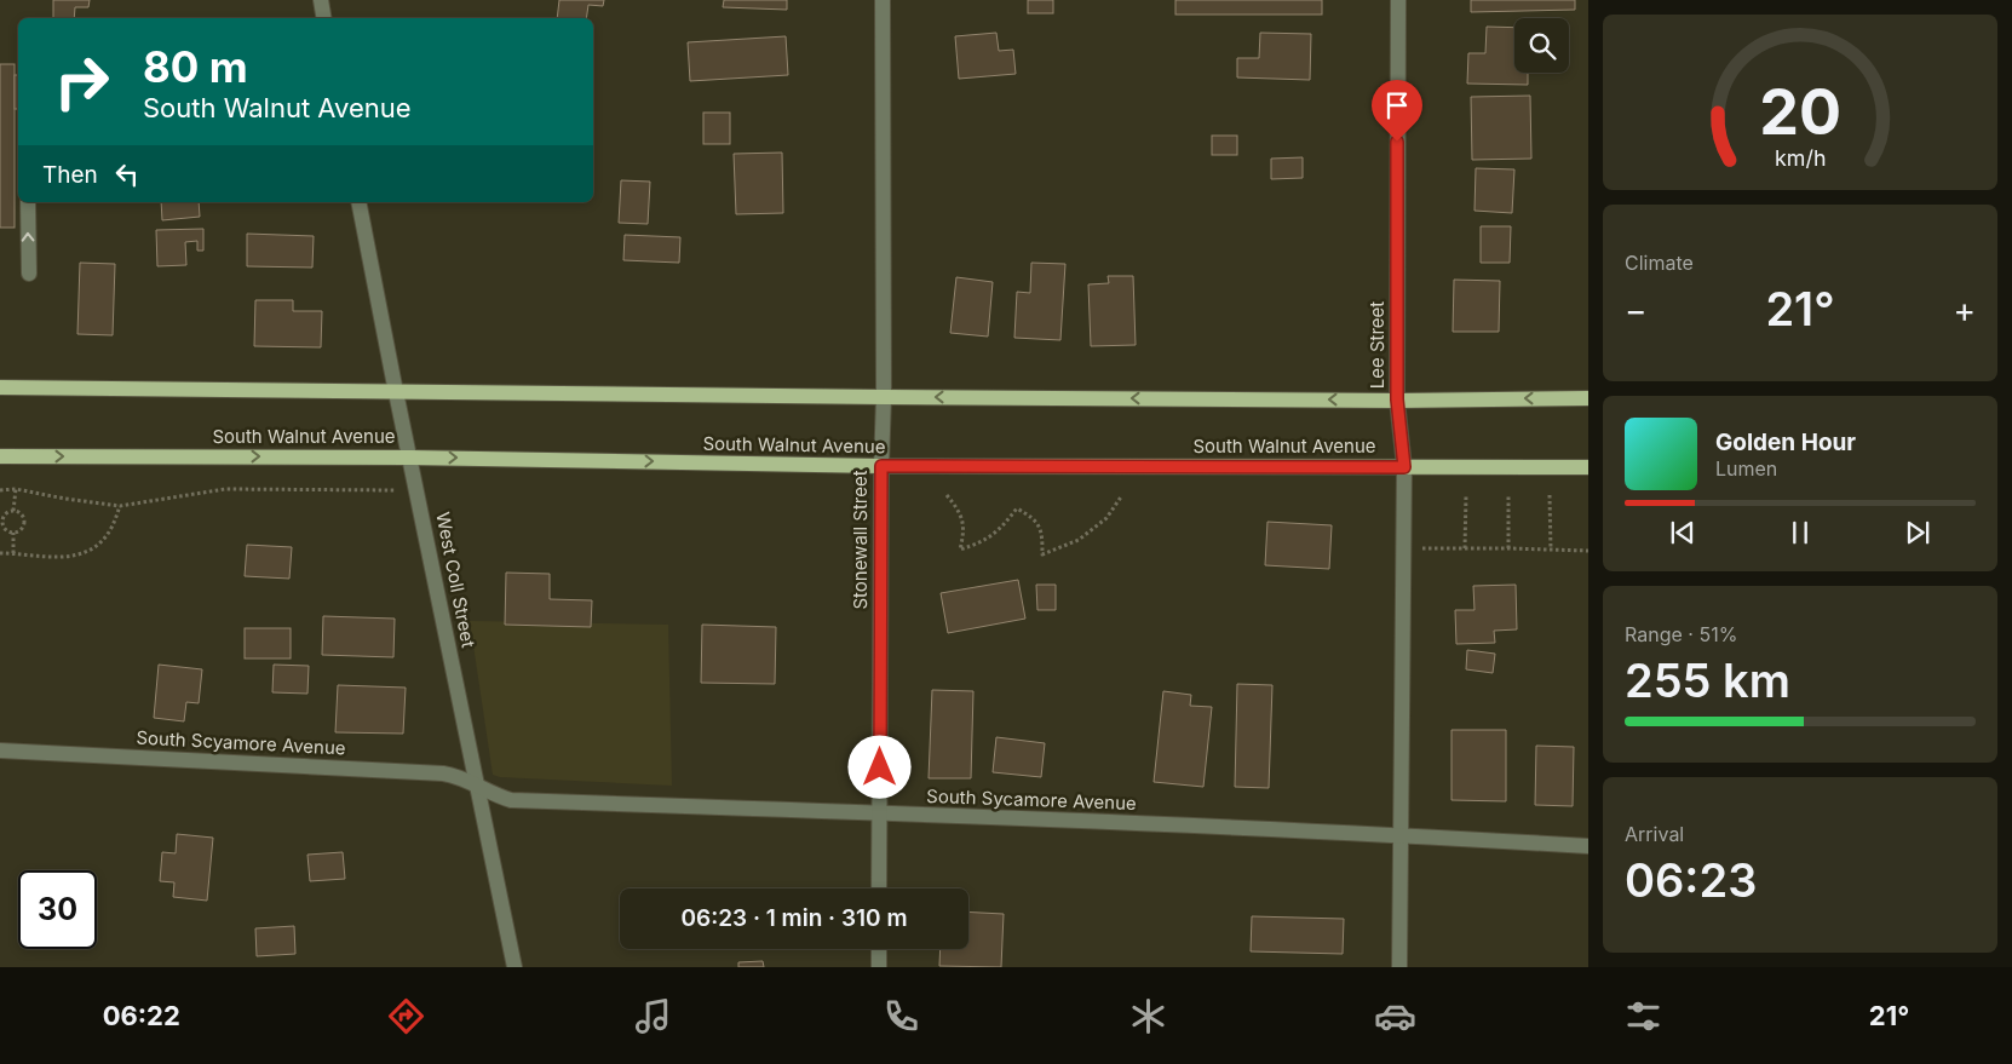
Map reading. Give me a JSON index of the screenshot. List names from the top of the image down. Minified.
{"streets":{"main road":["South Walnut Avenue"],"street":["Lee Street","Stonewall Street","West Coll Street","South Scyamore Avenue","South Sycamore Avenue"]},"crossings":[["Lee Street","South Walnut Avenue"],["Lee Street","South Sycamore Avenue"],["South Walnut Avenue","Stonewall Street"],["South Walnut Avenue","West Coll Street"],["Stonewall Street","South Sycamore Avenue"],["West Coll Street","South Scyamore Avenue"],["West Coll Street","South Sycamore Avenue"],["South Scyamore Avenue","South Sycamore Avenue"]],"page":{"turn":["80 m","South Walnut Avenue"],"then":"Then","tile":["Climate",["Range · 51%","255 km"],["Arrival","06:23"]],"heat":["−","21°","+"],"song":["Golden Hour","Lumen"],"limit":"30","trip":"06:23 · 1 min · 310 m","tabs":["06:22","21°"],"gauge":["20","km/h"]}}
